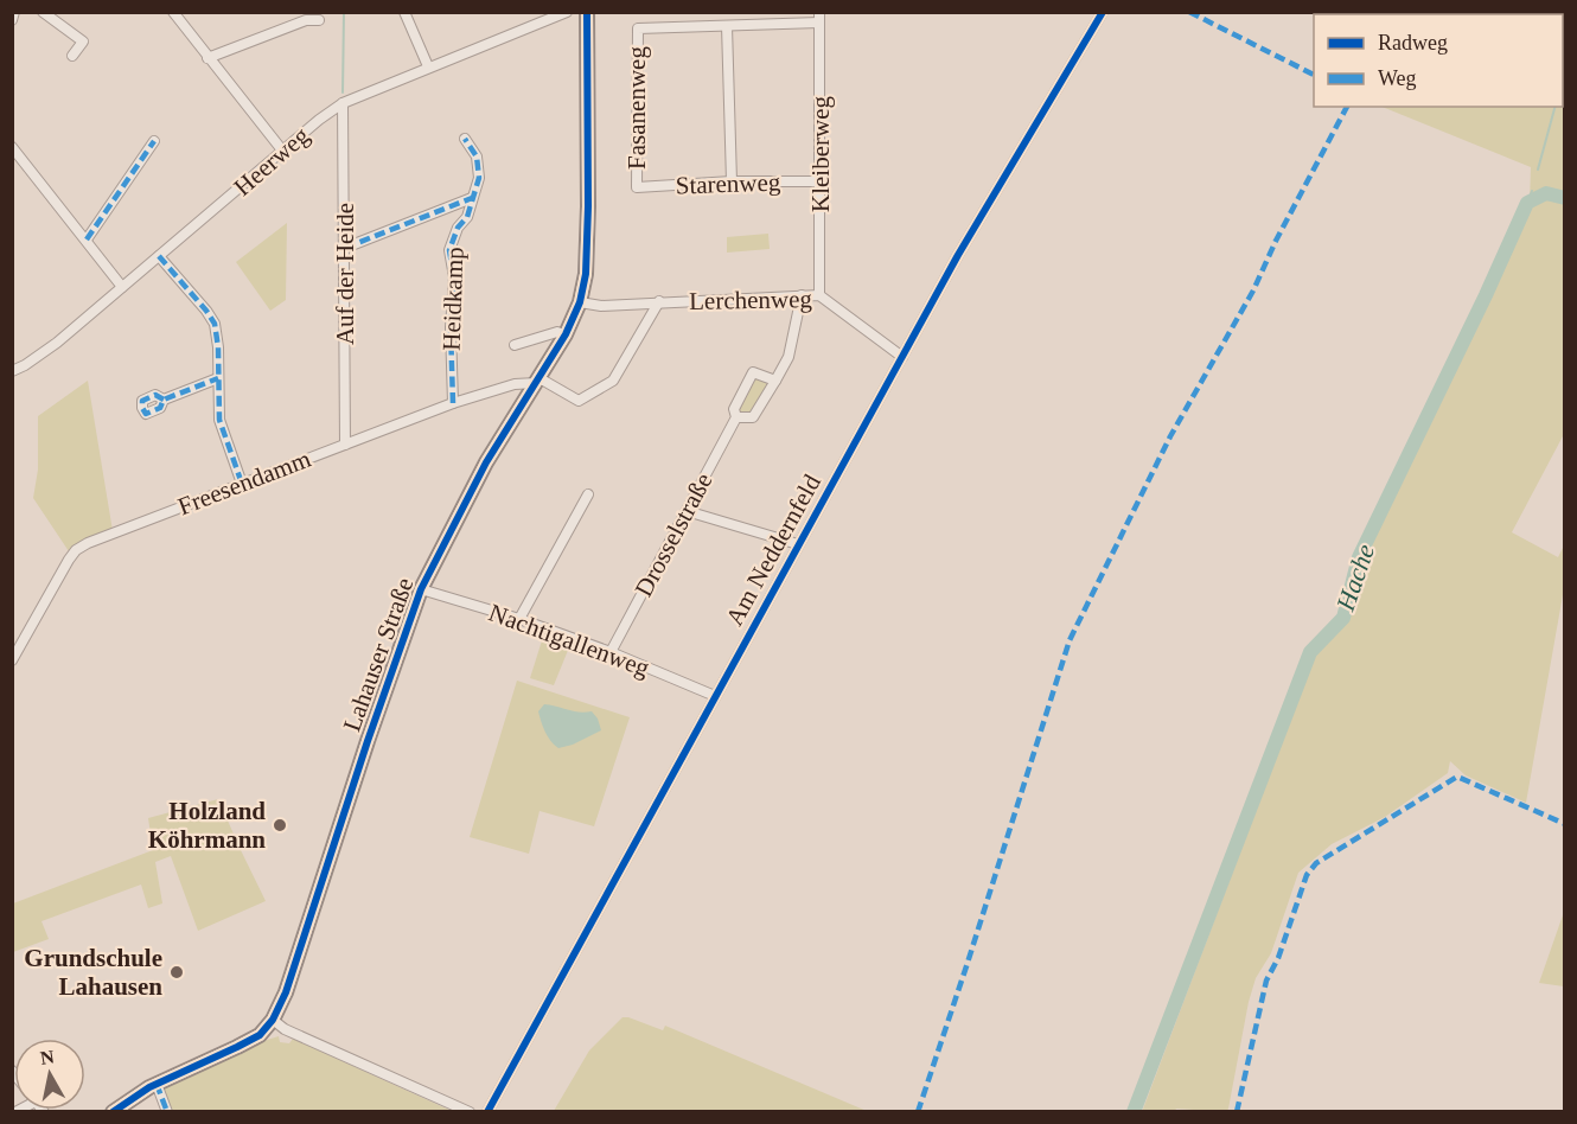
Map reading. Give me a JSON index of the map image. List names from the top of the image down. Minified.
{"streets":{"street":["Fasanenweg","Kleiberweg","Heerweg","Starenweg","Auf der Heide","Heidkamp","Lerchenweg","Freesendamm","Drosselstraße","Am Neddernfeld","Nachtigallenweg","Lahauser Straße"]},"crossings":[["Fasanenweg","Starenweg"],["Kleiberweg","Starenweg"],["Kleiberweg","Lerchenweg"],["Heerweg","Auf der Heide"],["Auf der Heide","Heidkamp"],["Auf der Heide","Freesendamm"],["Heidkamp","Freesendamm"],["Lerchenweg","Am Neddernfeld"],["Lerchenweg","Lahauser Straße"],["Freesendamm","Lahauser Straße"],["Drosselstraße","Nachtigallenweg"],["Am Neddernfeld","Nachtigallenweg"],["Nachtigallenweg","Lahauser Straße"]],"water":["Hache"],"places":["Holzland Köhrmann","Grundschule Lahausen"],"legend":["Radweg","Weg"],"north":"top"}
